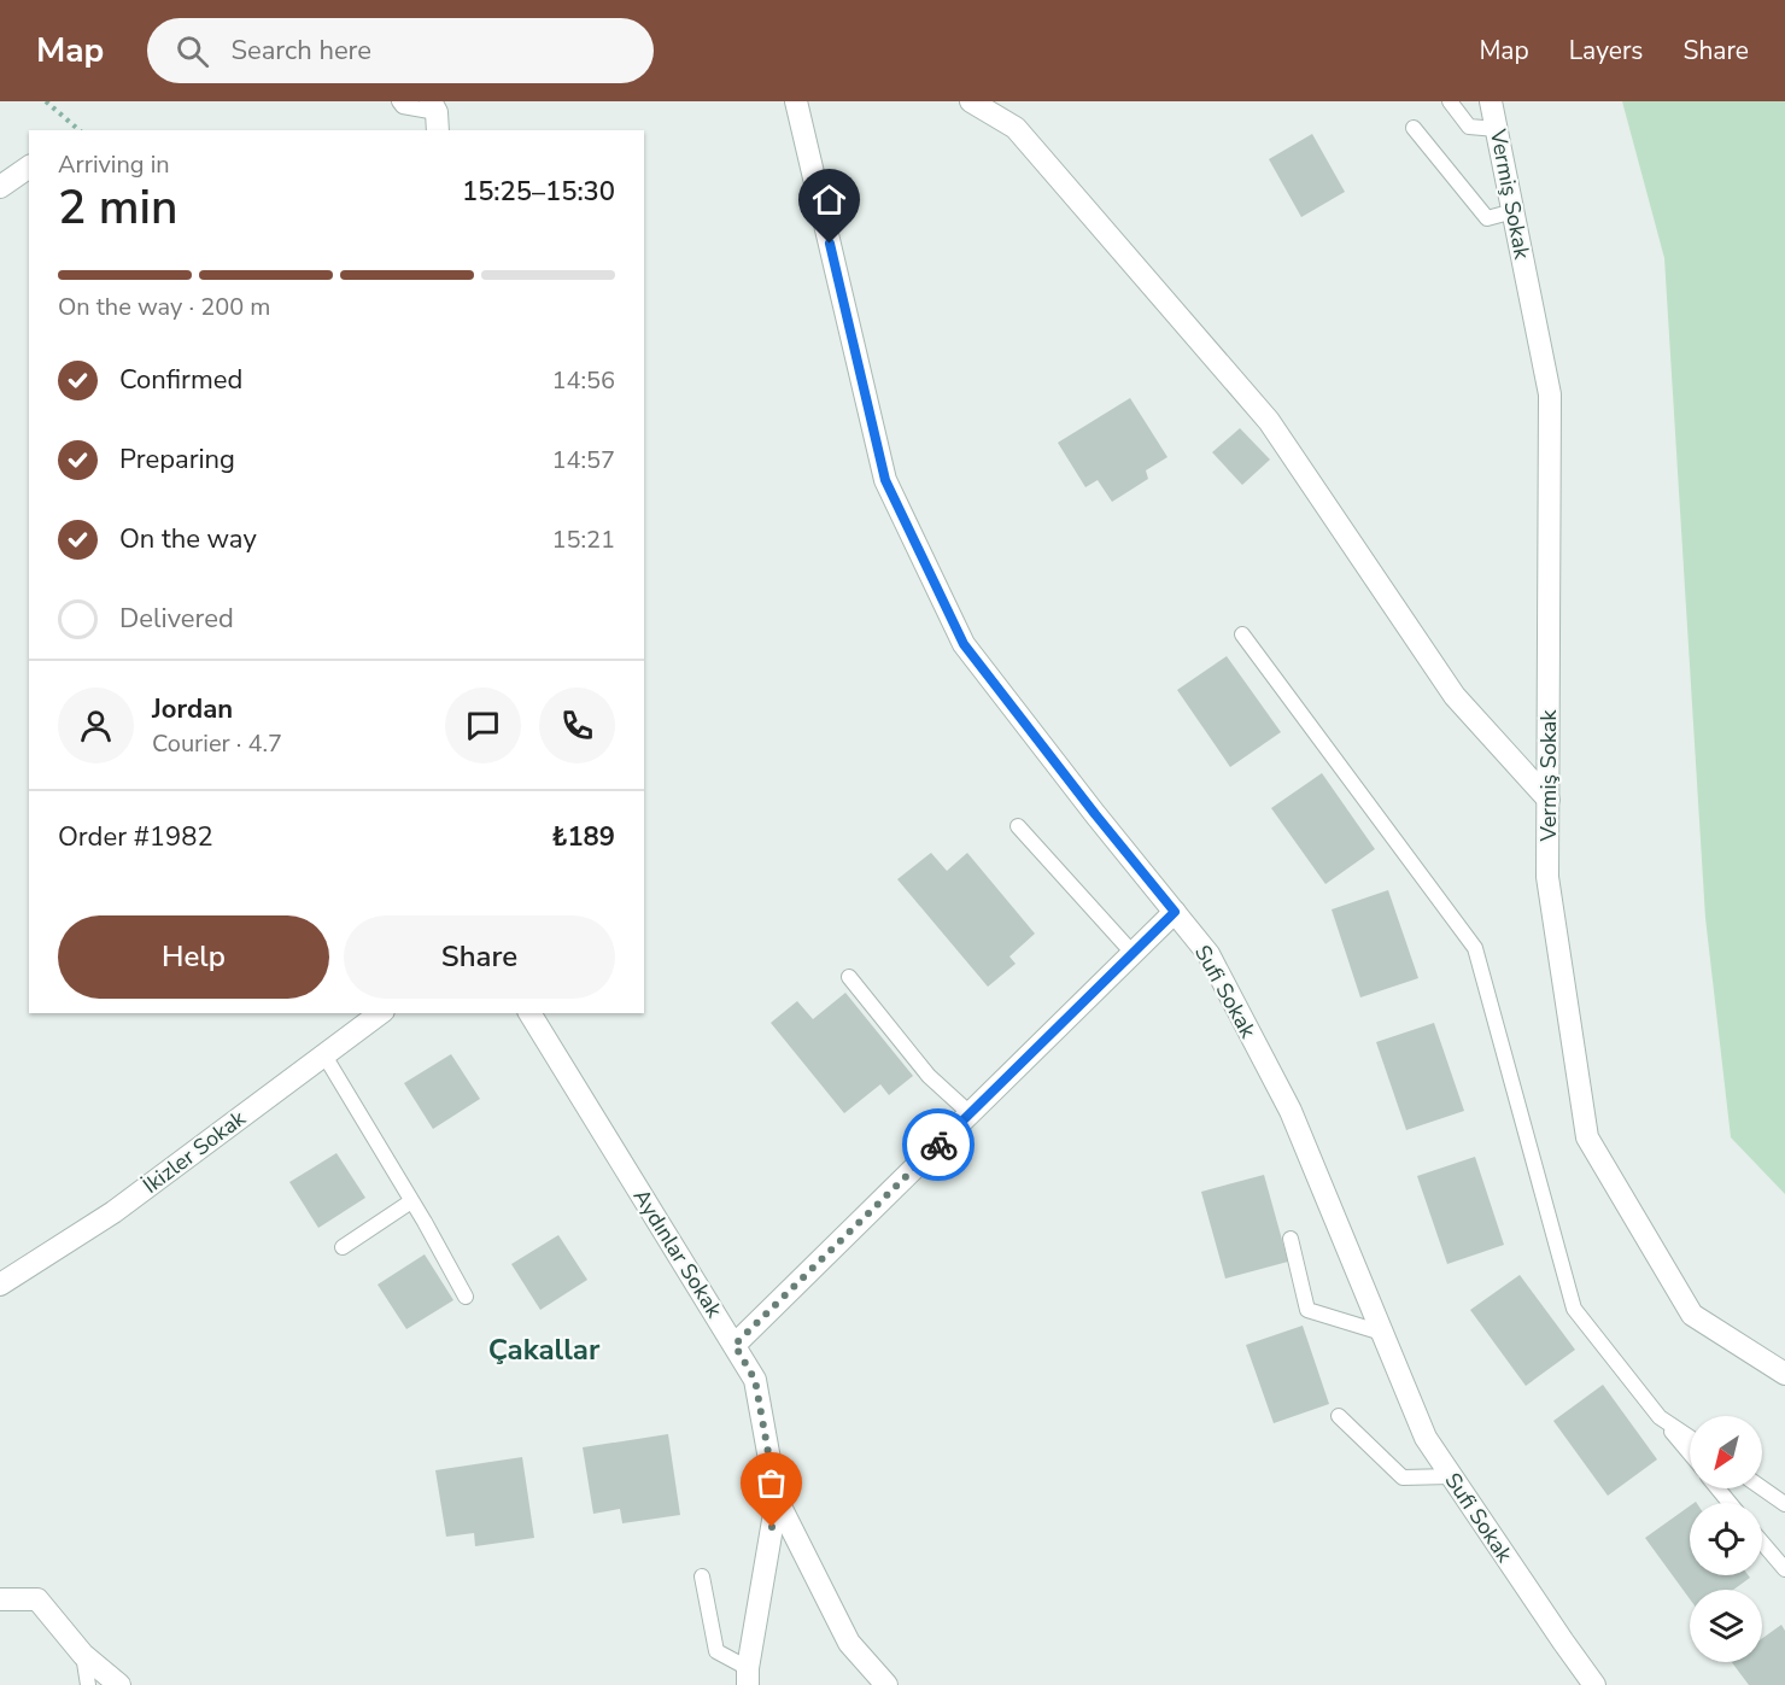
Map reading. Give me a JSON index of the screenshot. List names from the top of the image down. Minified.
{"streets":{"street":["Vermiş Sokak","Sufi Sokak","İkizler Sokak","Aydınlar Sokak"]},"districts":["Çakallar"],"north":"bottom left","page":{"header":"Map","search":"Search here","nav":["Map","Layers","Share"],"heading":["2 min","Arriving in","15:25–15:30"],"panel":["Jordan","Courier · 4.7","Order #1982","₺189"],"bar":"On the way · 200 m","list":[["Confirmed","14:56"],["Preparing","14:57"],["On the way","15:21"],"Delivered"],"buttons":["Help","Share"]}}
